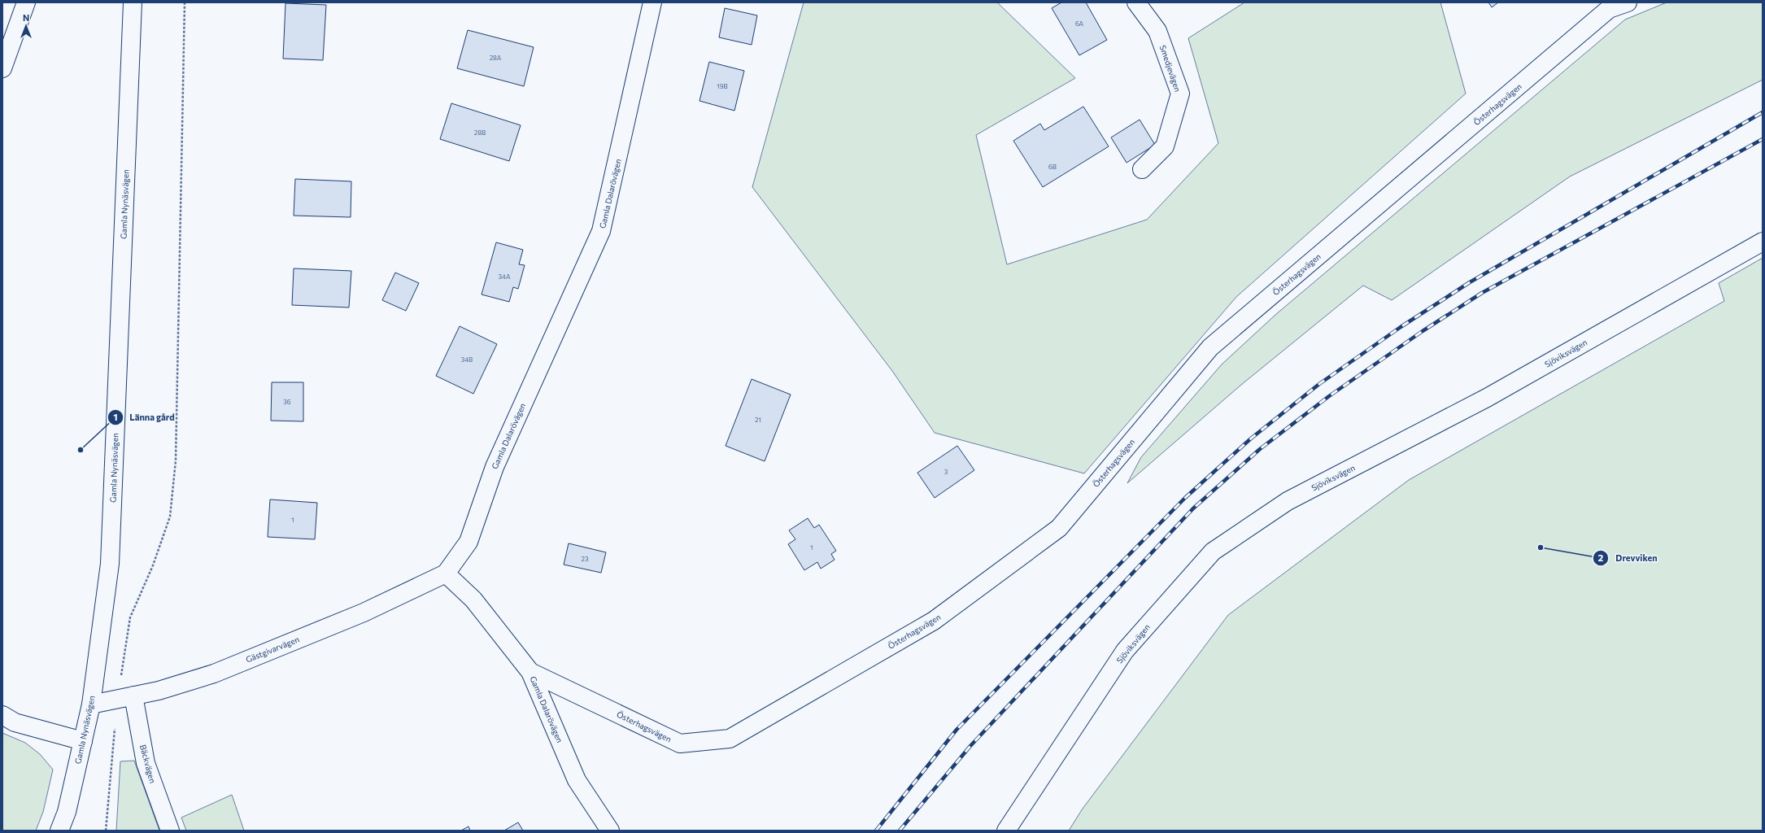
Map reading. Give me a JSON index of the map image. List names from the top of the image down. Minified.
{"streets":{"street":["Smedjevägen","Österhagsvägen","Gamla Dalarövägen","Gamla Nynäsvägen","Sjöviksvägen","Gästgivarvägen","Bäckvägen"]},"crossings":[["Österhagsvägen","Gamla Dalarövägen"],["Gamla Dalarövägen","Gästgivarvägen"],["Gamla Nynäsvägen","Gästgivarvägen"],["Gästgivarvägen","Bäckvägen"]],"places":["Länna gård","Drevviken"],"house_numbers":["6A","28A","19B","28B","6B","34A","34B","36","21","3","1","1","23"],"north":"top"}
